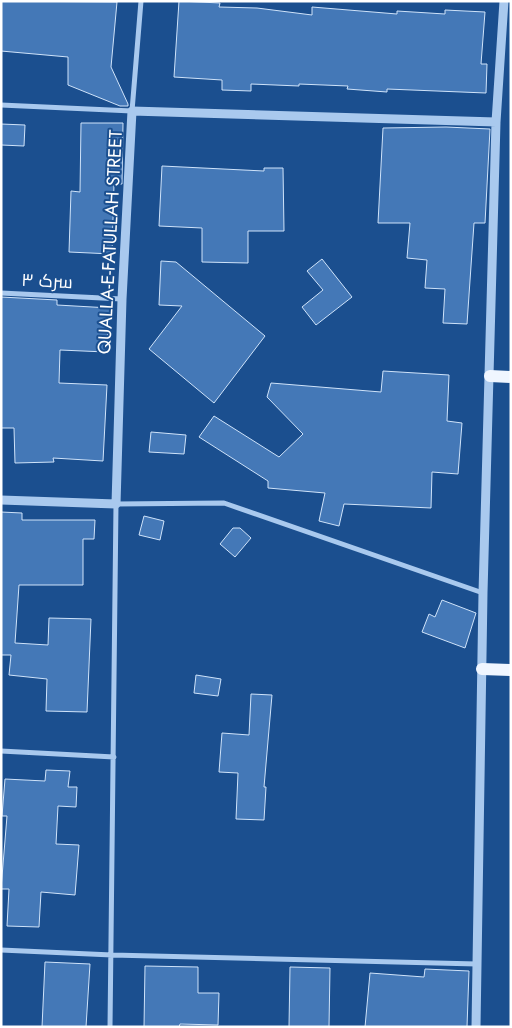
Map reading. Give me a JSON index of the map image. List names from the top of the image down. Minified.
{"streets":{"street":["QUALLA-E-FATULLAH STREET","سرک ۳"]},"crossings":[["QUALLA-E-FATULLAH STREET","سرک ۳"]]}
